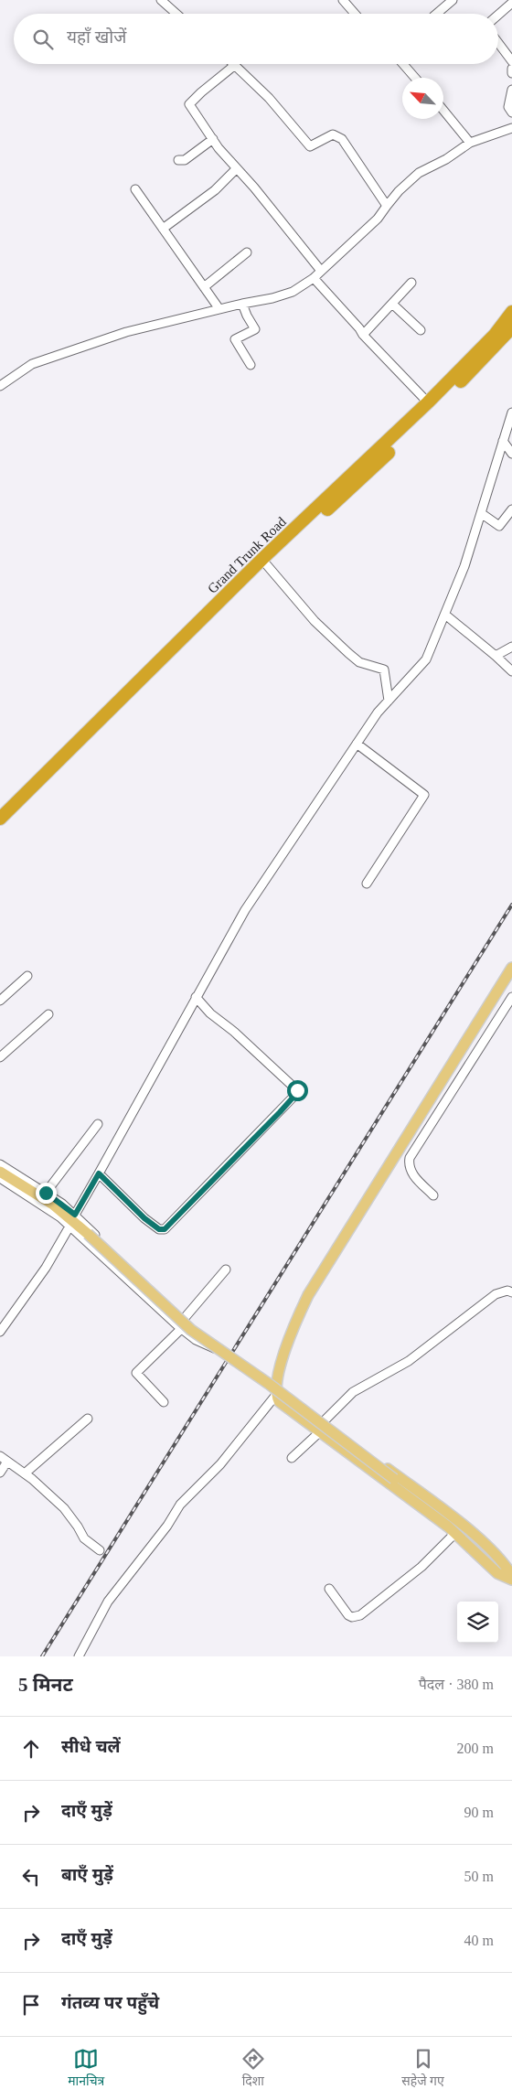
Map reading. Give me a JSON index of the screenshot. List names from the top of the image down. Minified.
{"streets":{"highway":["Grand Trunk Road"]},"north":"top left","page":{"search":"यहाँ खोजें","heading":["5 मिनट","पैदल · 380 m"],"list":[["सीधे चलें","200 m"],["दाएँ मुड़ें","90 m"],["बाएँ मुड़ें","50 m"],["दाएँ मुड़ें","40 m"],"गंतव्य पर पहुँचे"],"nav":["मानचित्र","दिशा","सहेजे गए"]}}
